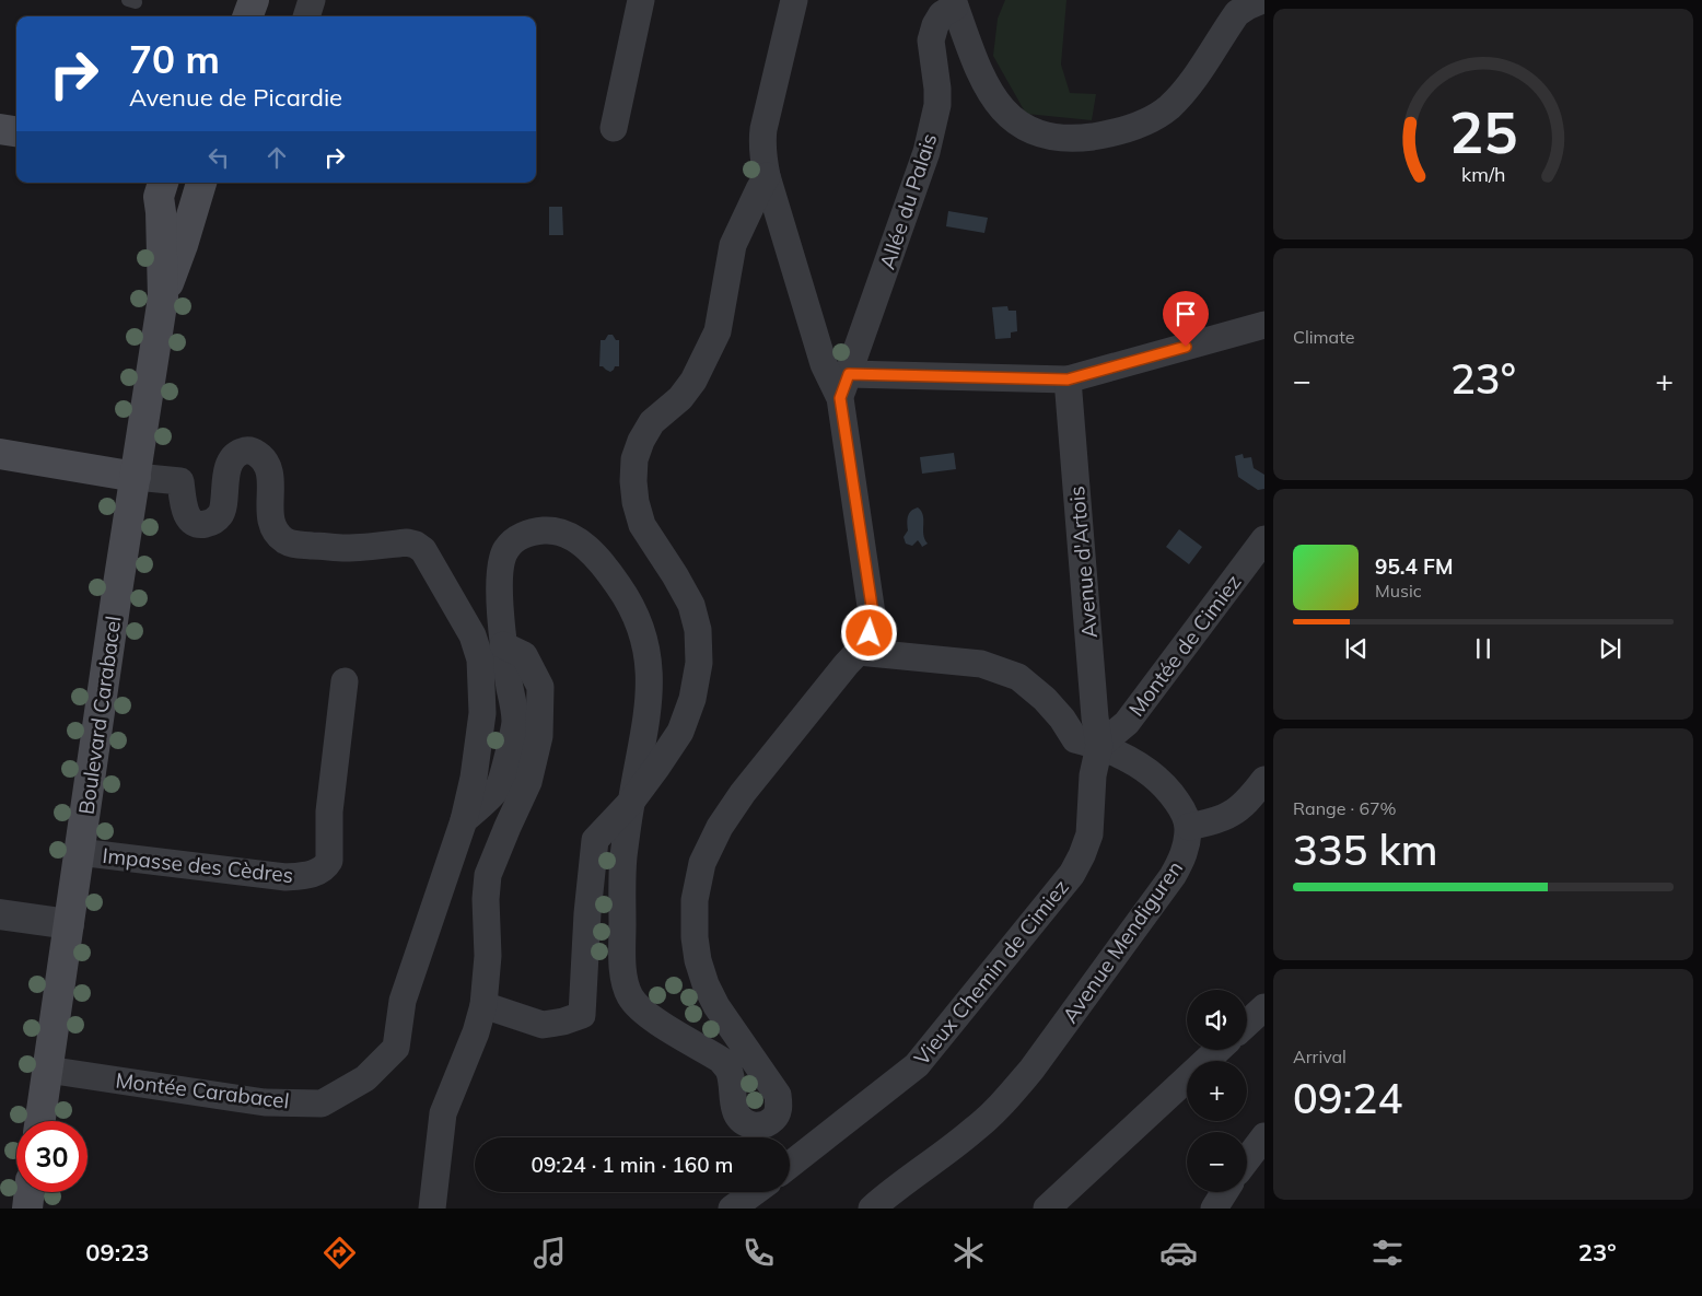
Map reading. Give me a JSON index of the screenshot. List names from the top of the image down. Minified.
{"streets":{"main road":["Boulevard Carabacel"],"street":["Allée du Palais","Avenue d'Artois","Montée de Cimiez","Impasse des Cèdres","Avenue Mendiguren","Vieux Chemin de Cimiez","Montée Carabacel"]},"crossings":[["Avenue d'Artois","Montée de Cimiez"],["Avenue d'Artois","Vieux Chemin de Cimiez"],["Montée de Cimiez","Vieux Chemin de Cimiez"],["Boulevard Carabacel","Impasse des Cèdres"],["Boulevard Carabacel","Montée Carabacel"]],"page":{"turn":["70 m","Avenue de Picardie"],"tile":["Climate",["Range · 67%","335 km"],["Arrival","09:24"]],"heat":["−","23°","+"],"song":["95.4 FM","Music"],"map_buttons":["+","−"],"limit":"30","trip":"09:24 · 1 min · 160 m","tabs":["09:23","23°"],"gauge":["25","km/h"]}}
